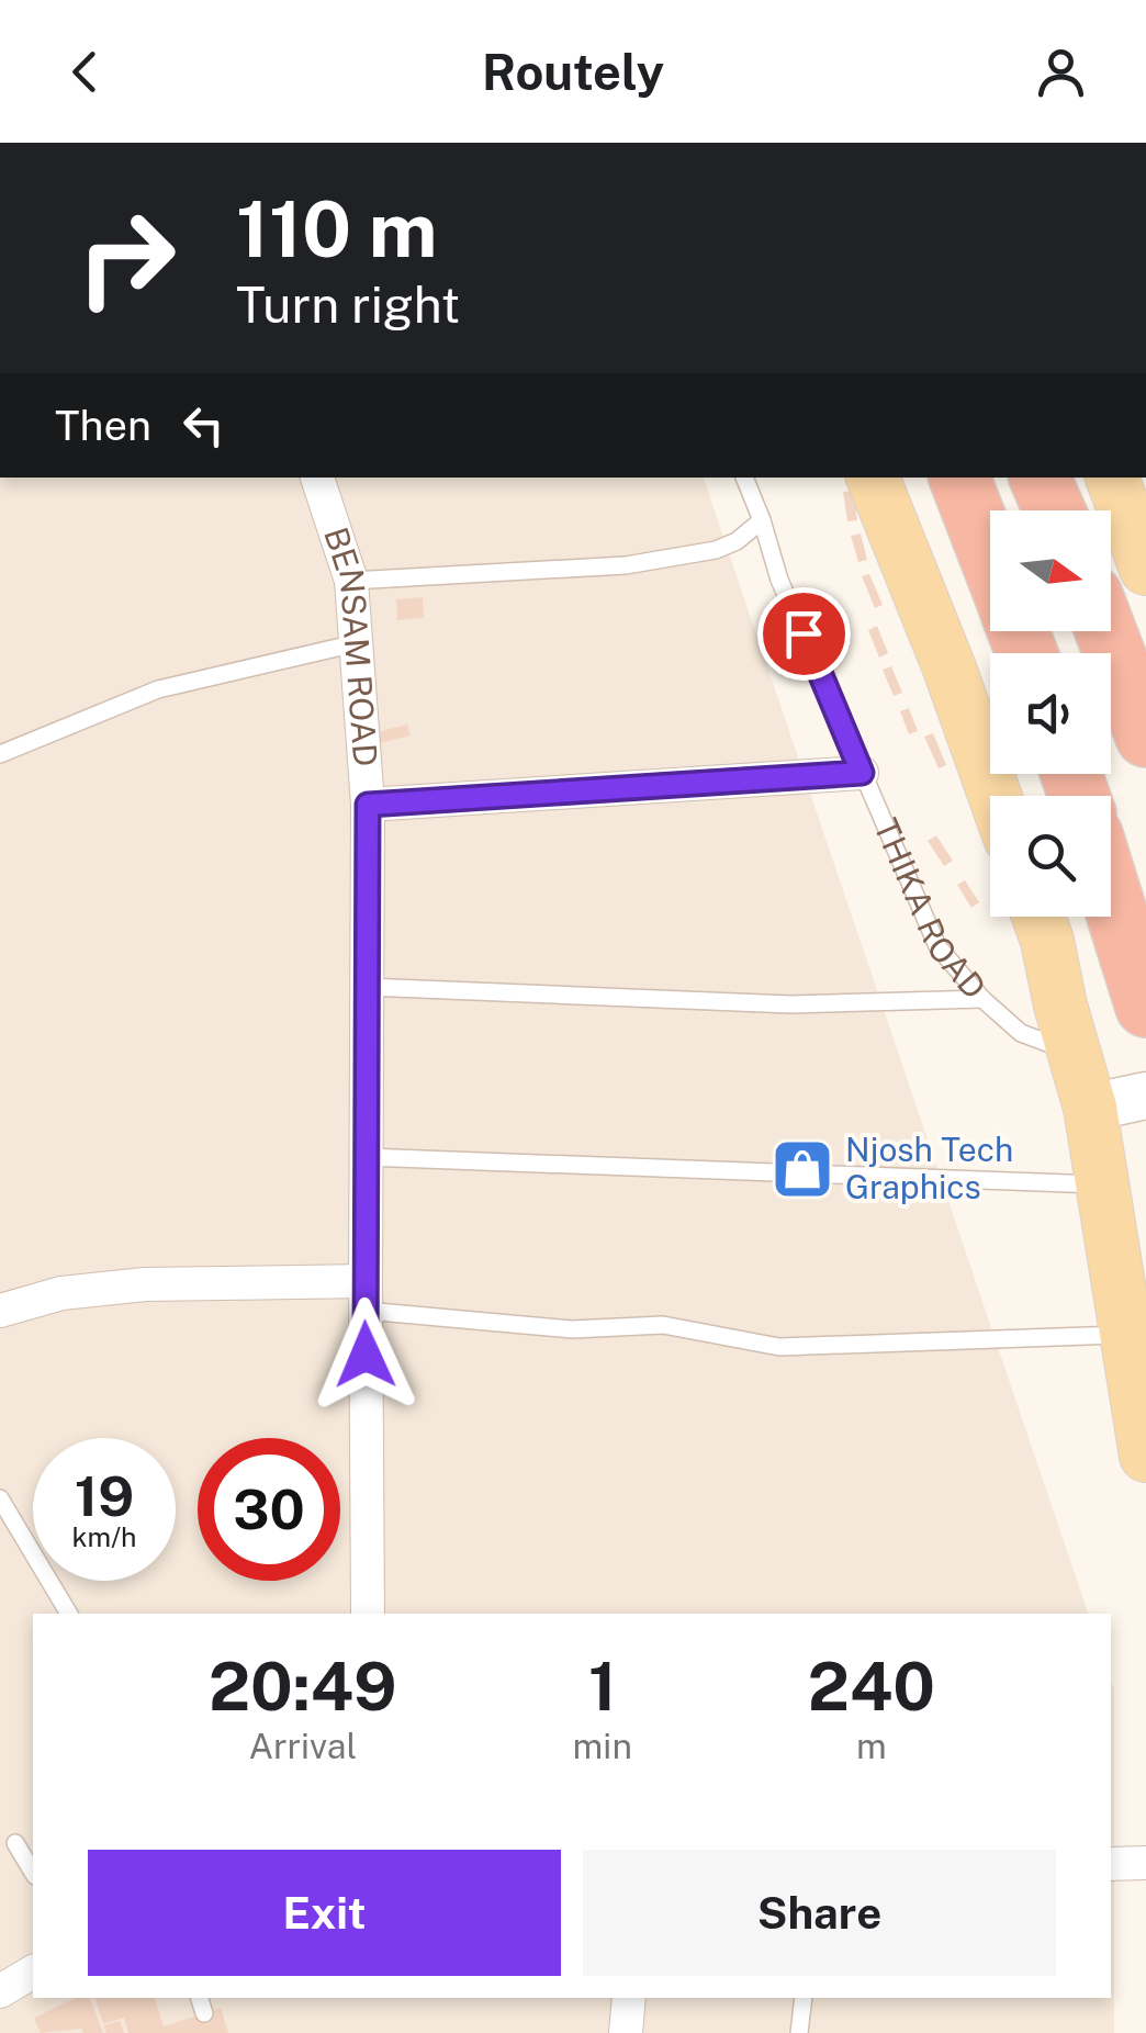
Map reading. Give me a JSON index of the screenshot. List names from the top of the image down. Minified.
{"streets":{"street":["BENSAM ROAD"],"lane":["THIKA ROAD"]},"places":{"shop":["Njosh Tech Graphics"]},"north":"right","page":{"header":"Routely","turn":["110 m","Turn right"],"then":"Then","speed":"19 km/h","limit":"30","eta":["20:49","Arrival","1","min","240","m"],"buttons":["Exit","Share"]}}
